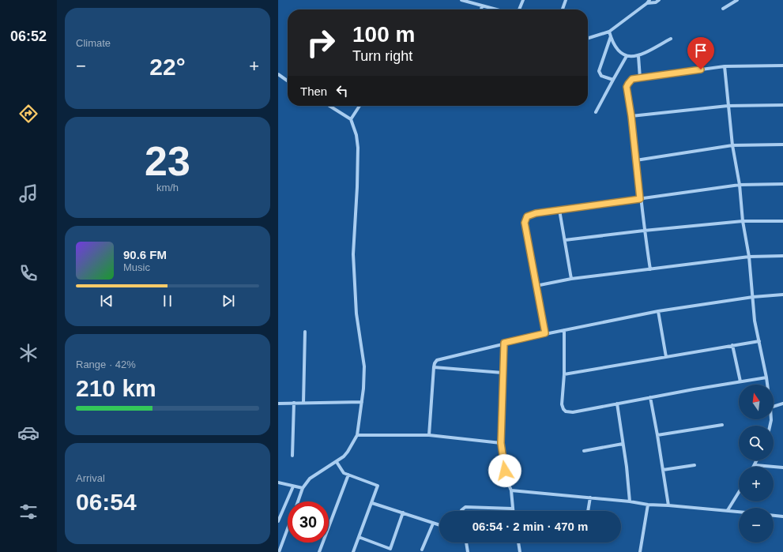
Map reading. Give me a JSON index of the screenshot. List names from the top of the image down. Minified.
{"north":"top","page":{"tabs":"06:52","tile":["Climate",["23","km/h"],["Range · 42%","210 km"],["Arrival","06:54"]],"turn":["100 m","Turn right"],"heat":["−","22°","+"],"then":"Then","song":["90.6 FM","Music"],"map_buttons":["+","−"],"limit":"30","trip":"06:54 · 2 min · 470 m"}}
